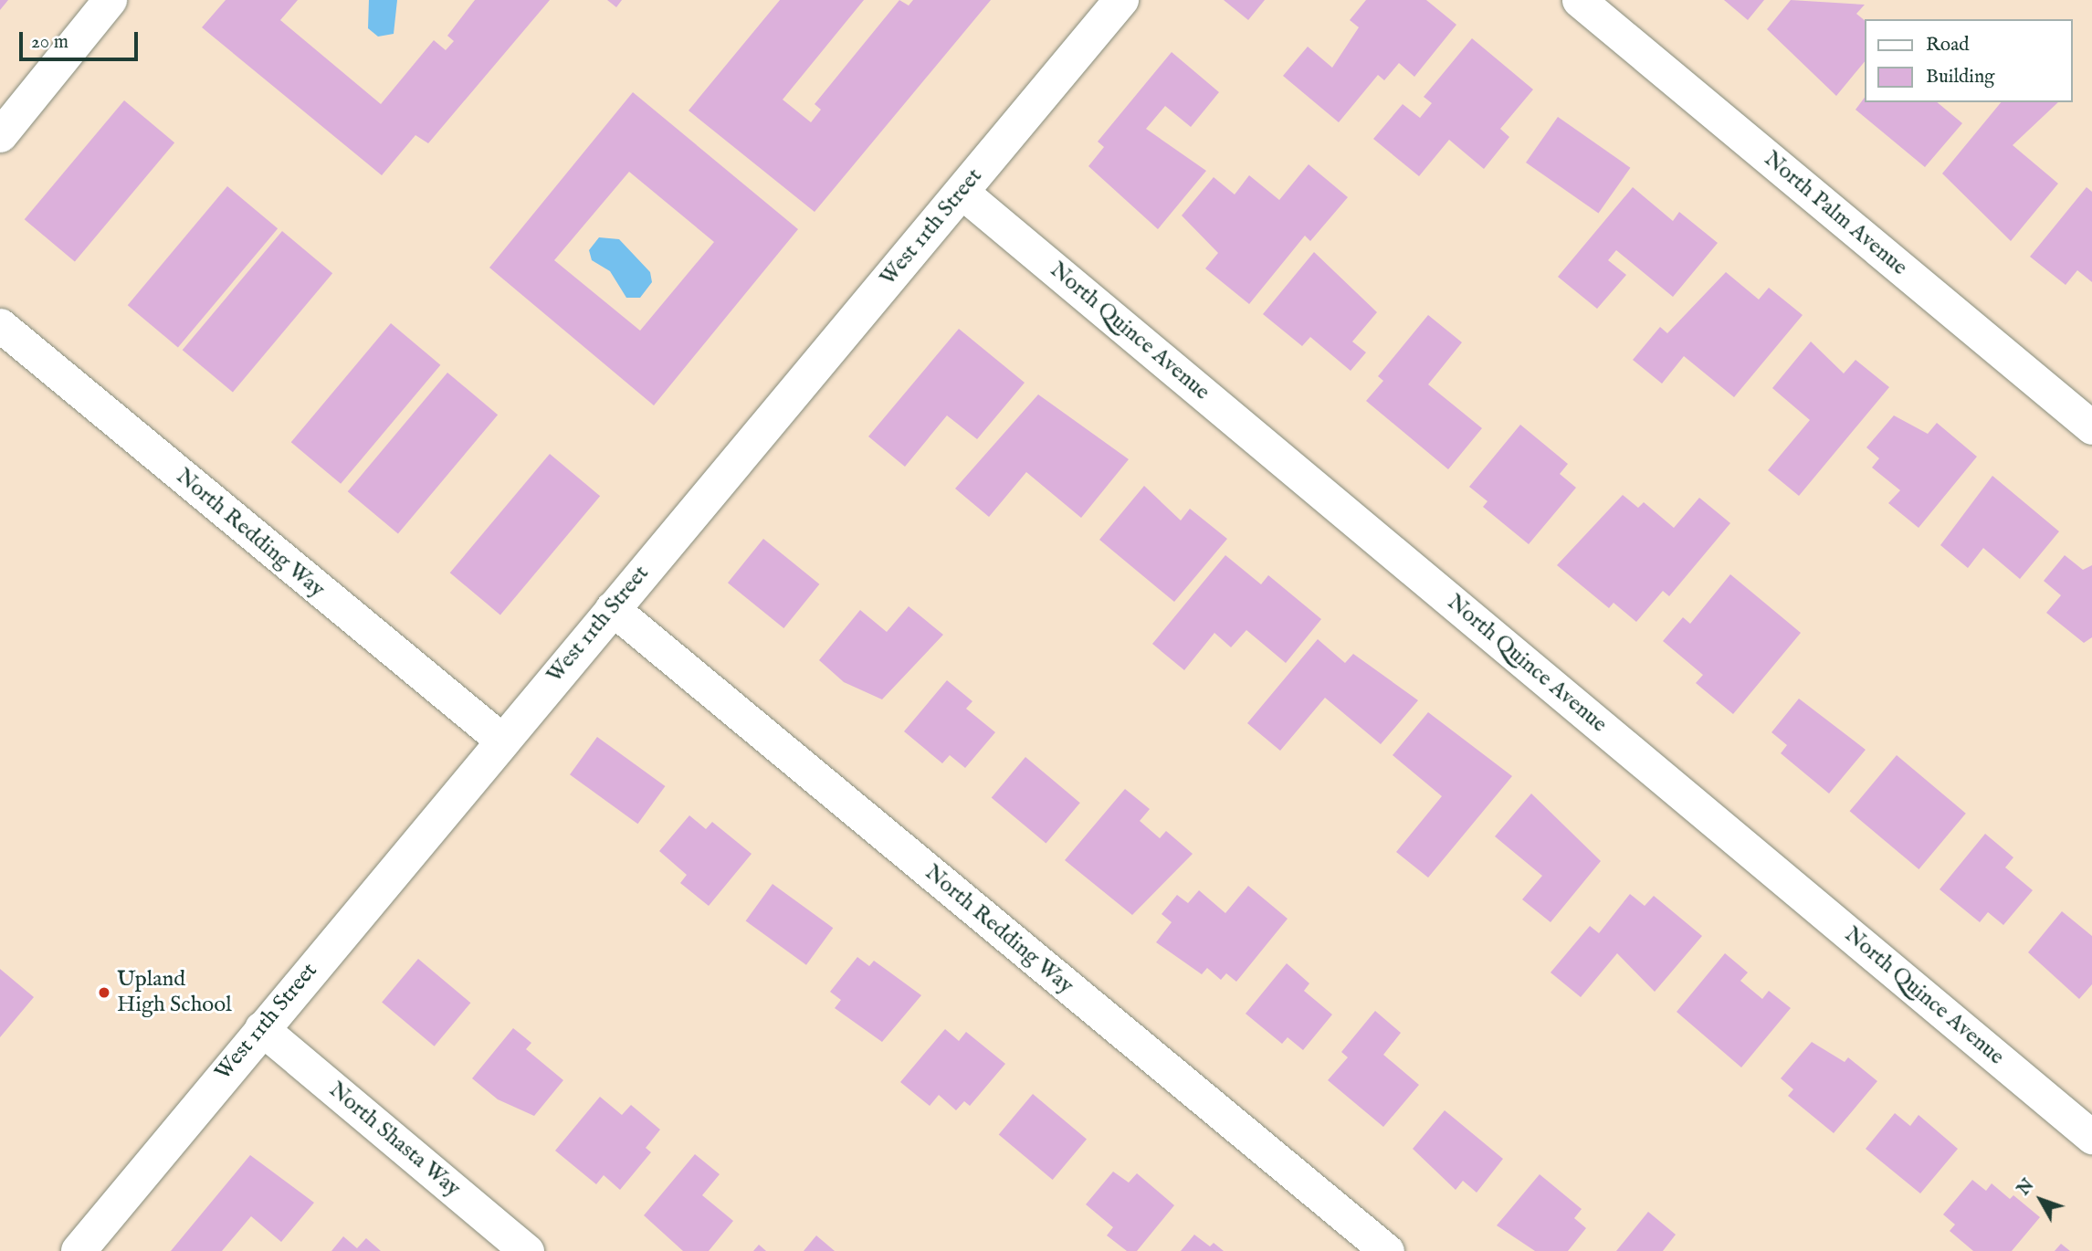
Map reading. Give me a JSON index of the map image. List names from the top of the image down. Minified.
{"streets":{"street":["North Palm Avenue","West 11th Street","North Quince Avenue","North Redding Way","North Shasta Way"]},"crossings":[["West 11th Street","North Quince Avenue"],["West 11th Street","North Redding Way"],["West 11th Street","North Shasta Way"]],"places":["Upland High School"],"legend":["Road","Building"],"scale_bar":"20 m","north":"top left"}
